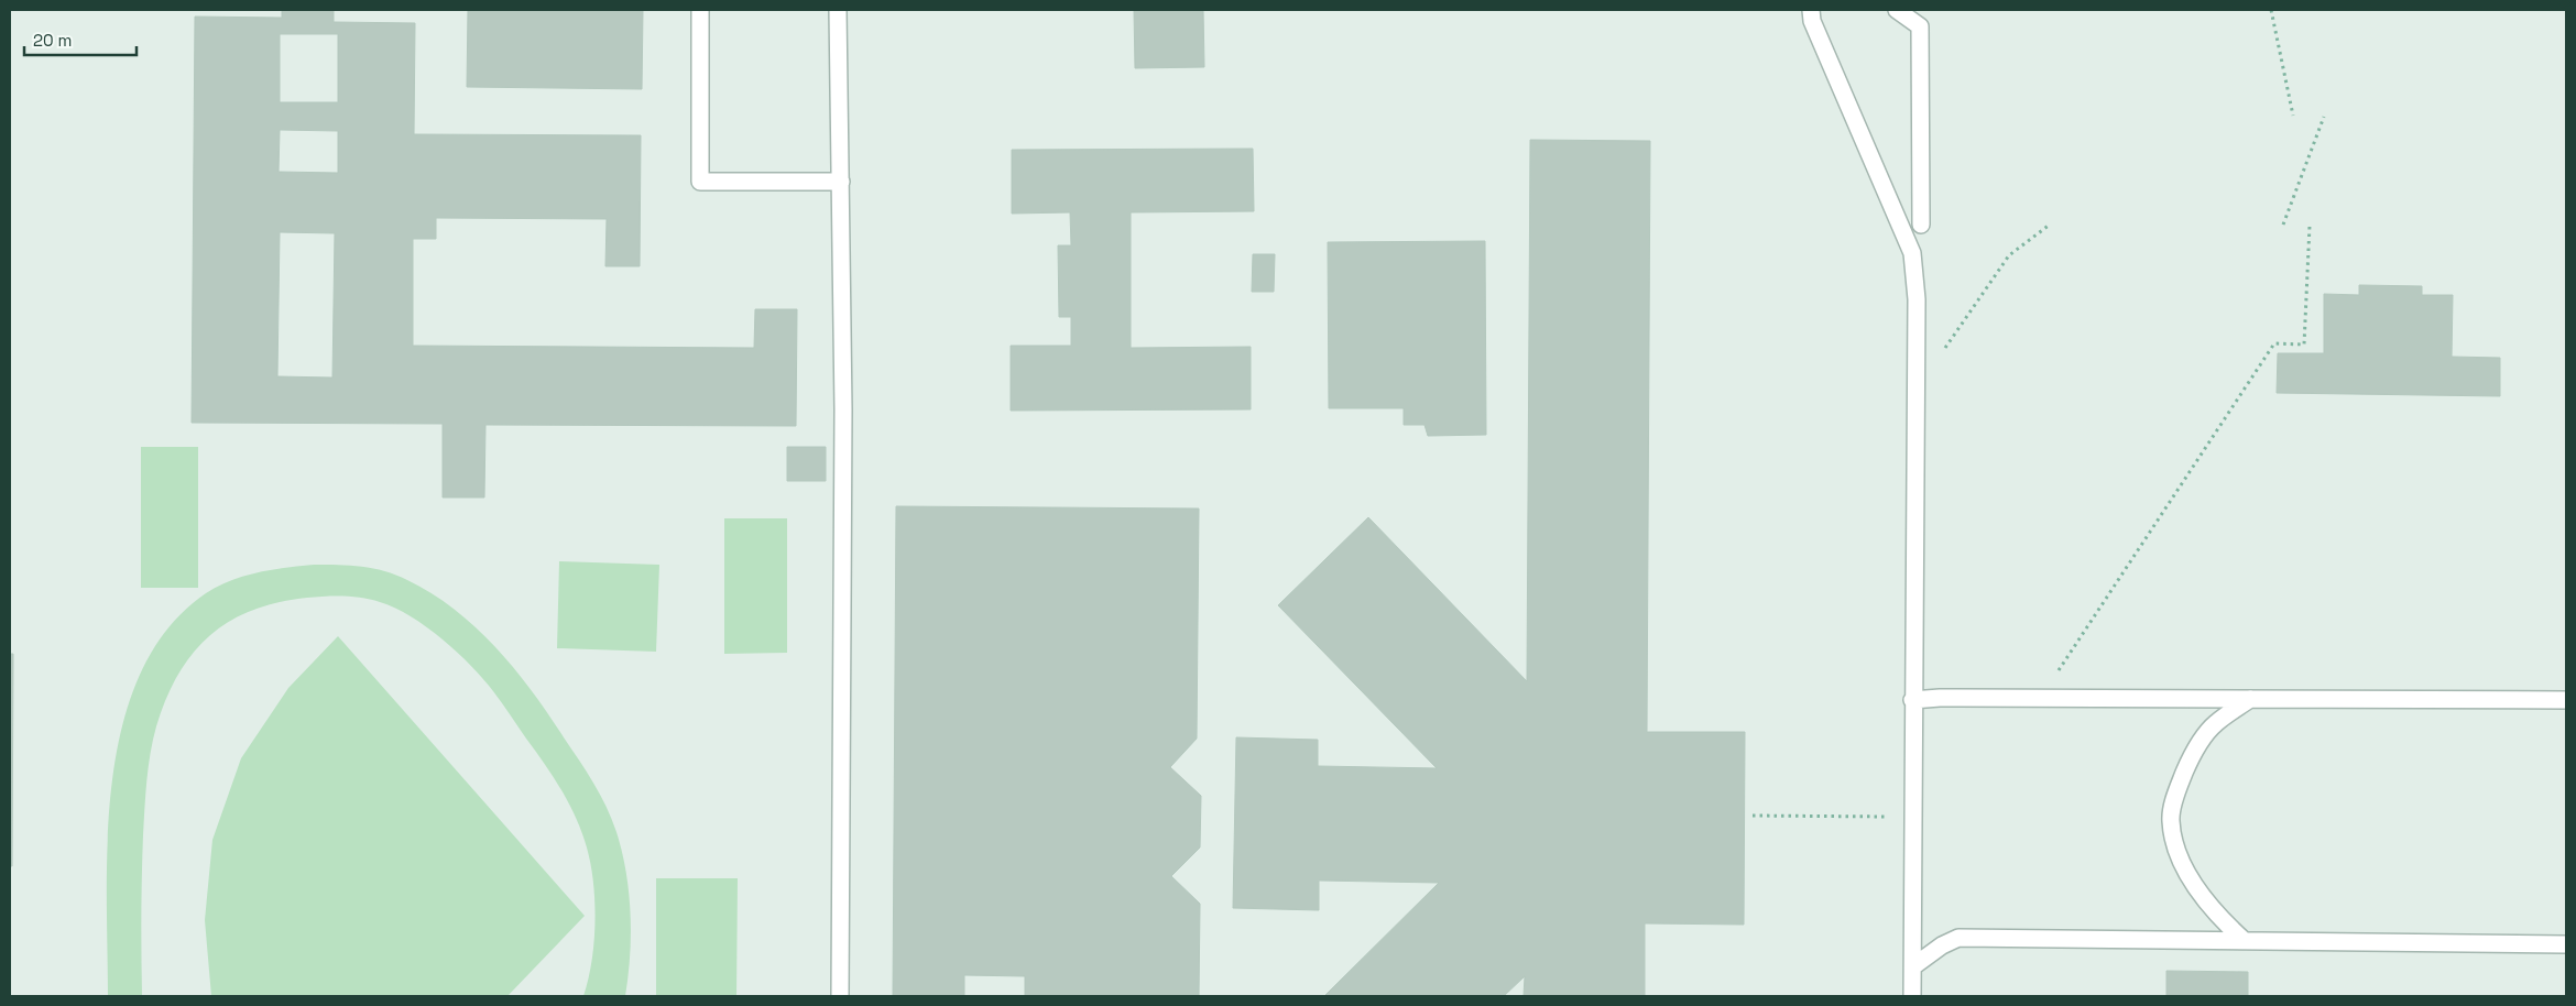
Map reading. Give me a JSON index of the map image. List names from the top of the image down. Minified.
{"scale_bar":"20 m"}
